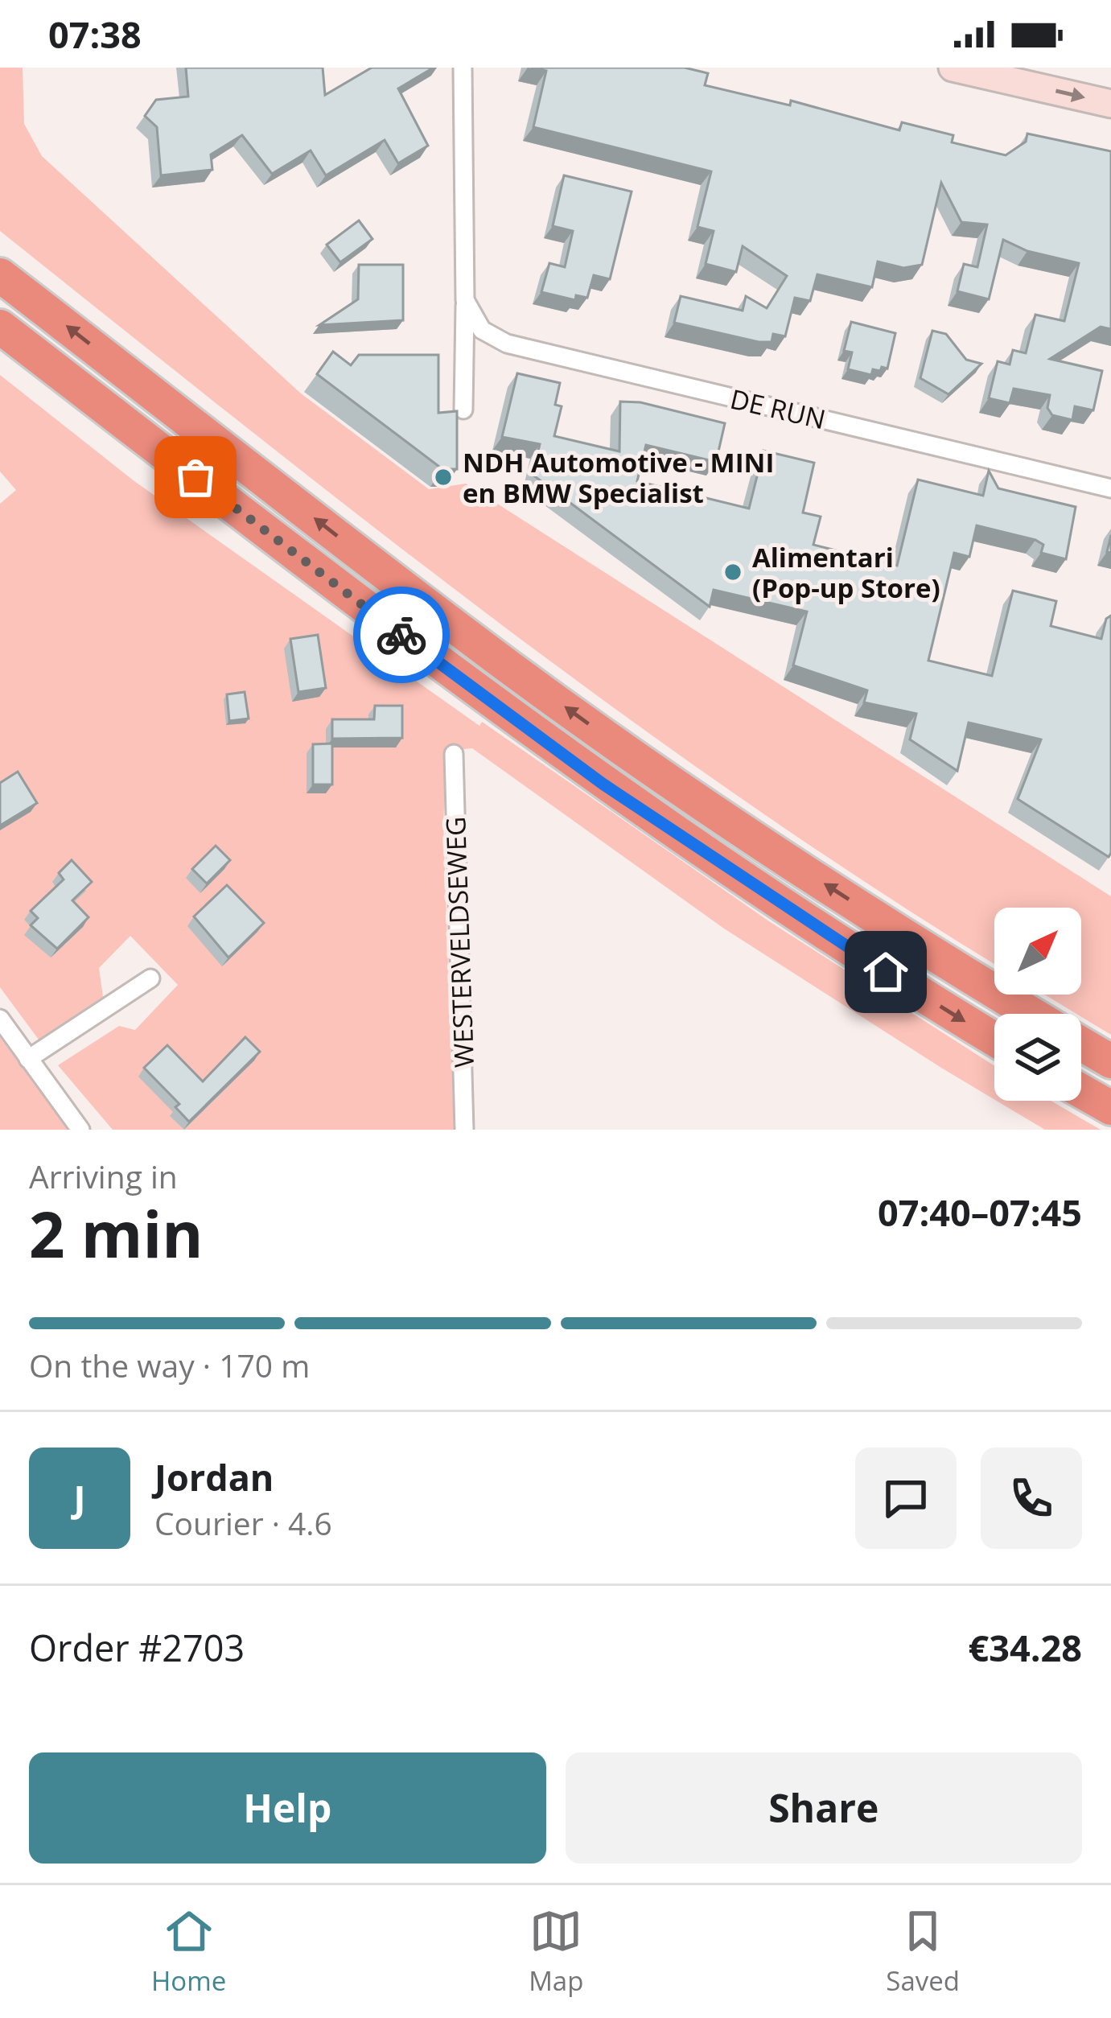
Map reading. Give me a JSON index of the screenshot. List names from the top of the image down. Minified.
{"streets":{"street":["DE RUN","WESTERVELDSEWEG"]},"places":["NDH Automotive - MINI en BMW Specialist","Alimentari (Pop-up Store)"],"north":"top right","page":{"status":"07:38","heading":["2 min","Arriving in","07:40–07:45"],"panel":["Jordan","Courier · 4.6","Order #2703","€34.28"],"bar":"On the way · 170 m","round":"J","buttons":["Help","Share"],"tabs":["Home","Map","Saved"]}}
